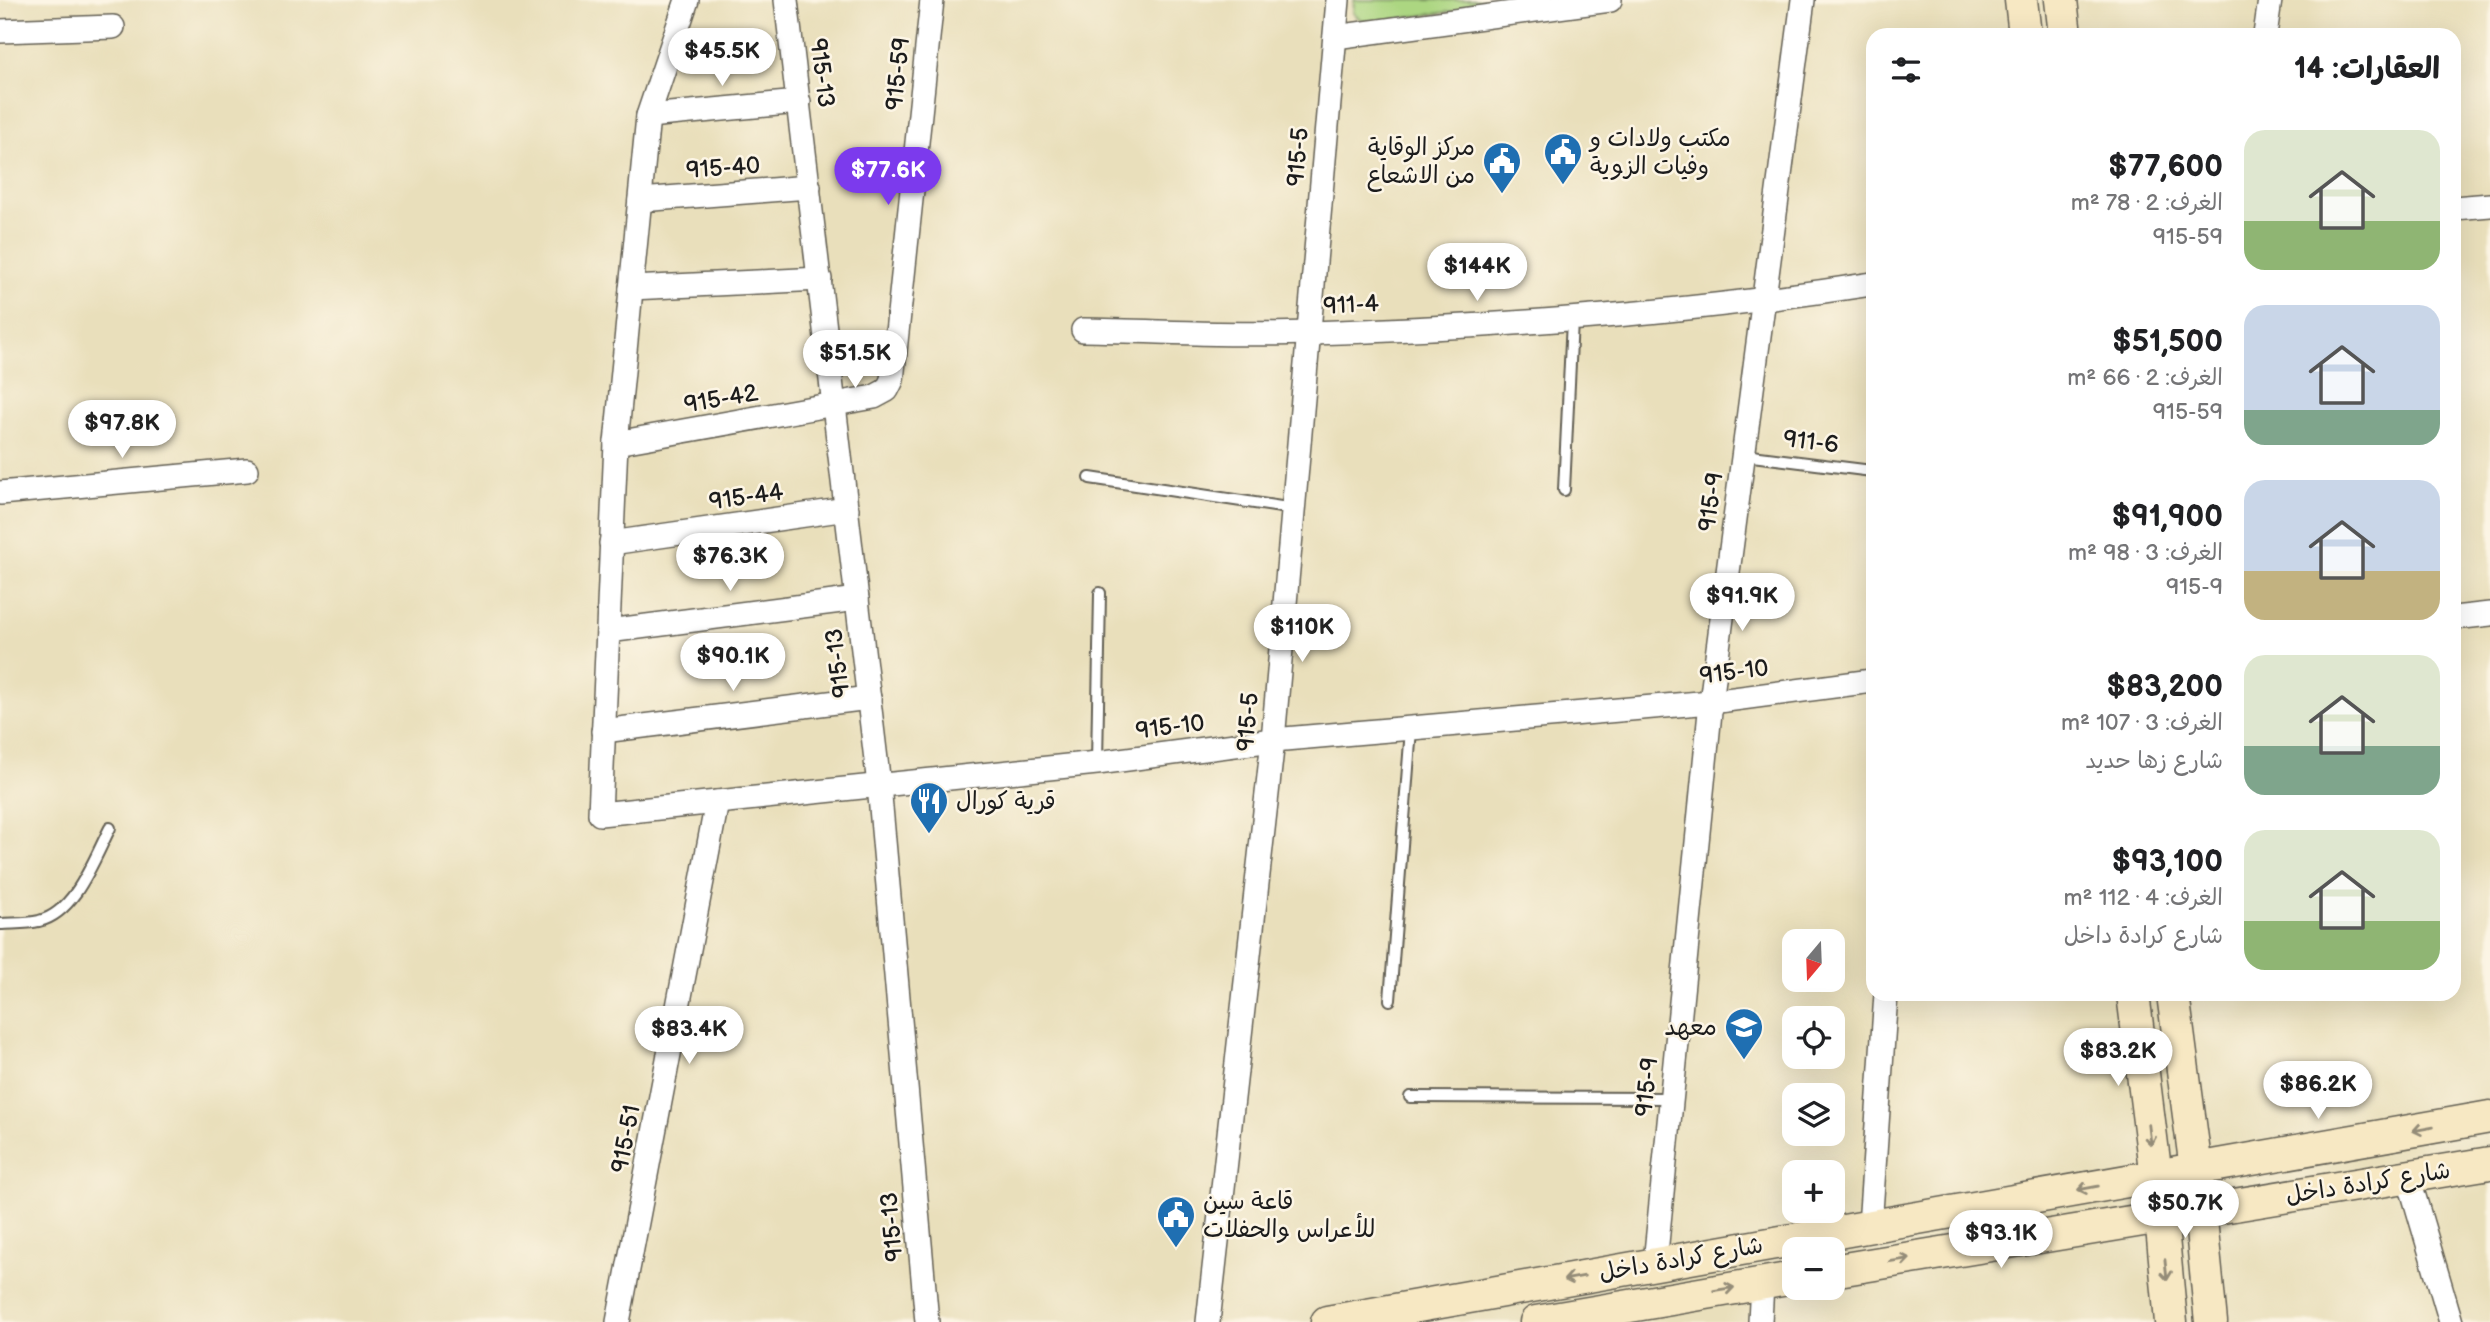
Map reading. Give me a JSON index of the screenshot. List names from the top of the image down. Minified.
{"streets":{"main road":["شارع كرادة داخل"],"street":["915-13","915-59","915-5","915-40","911-4","915-42","915-44","915-9","915-10","915-51"],"lane":["911-6"]},"crossings":[["915-13","915-59"],["915-13","915-40"],["915-13","915-42"],["915-13","915-44"],["915-13","915-10"],["915-59","915-42"],["915-5","911-4"],["915-5","915-10"],["911-4","915-9"],["911-6","915-9"],["915-9","915-10"],["915-9","شارع كرادة داخل"],["915-10","915-51"]],"places":{"public building":["مكتب ولادات و وفيات الزوية","مركز الوقاية من الاشعاع","قاعة سين للأعراس والحفلات"],"restaurant":["قرية كورال"],"school or university":["معهد"]},"north":"bottom","page":{"price":["$45.5K","$77.6K","$144K","$51.5K","$97.8K","$76.3K","$91.9K","$110K","$90.1K","$83.4K","$83.2K","$86.2K","$50.7K","$93.1K"],"heading":"العقارات: 14","list":[{"name":"$77,600","note":"الغرف: 2 · 78 m² · 915-59"},{"name":"$51,500","note":"الغرف: 2 · 66 m² · 915-59"},{"name":"$91,900","note":"الغرف: 3 · 98 m² · 915-9"},{"name":"$83,200","note":"الغرف: 3 · 107 m² · شارع زها حديد"},{"name":"$93,100","note":"الغرف: 4 · 112 m² · شارع كرادة داخل"}],"map_buttons":["+","−"]}}
